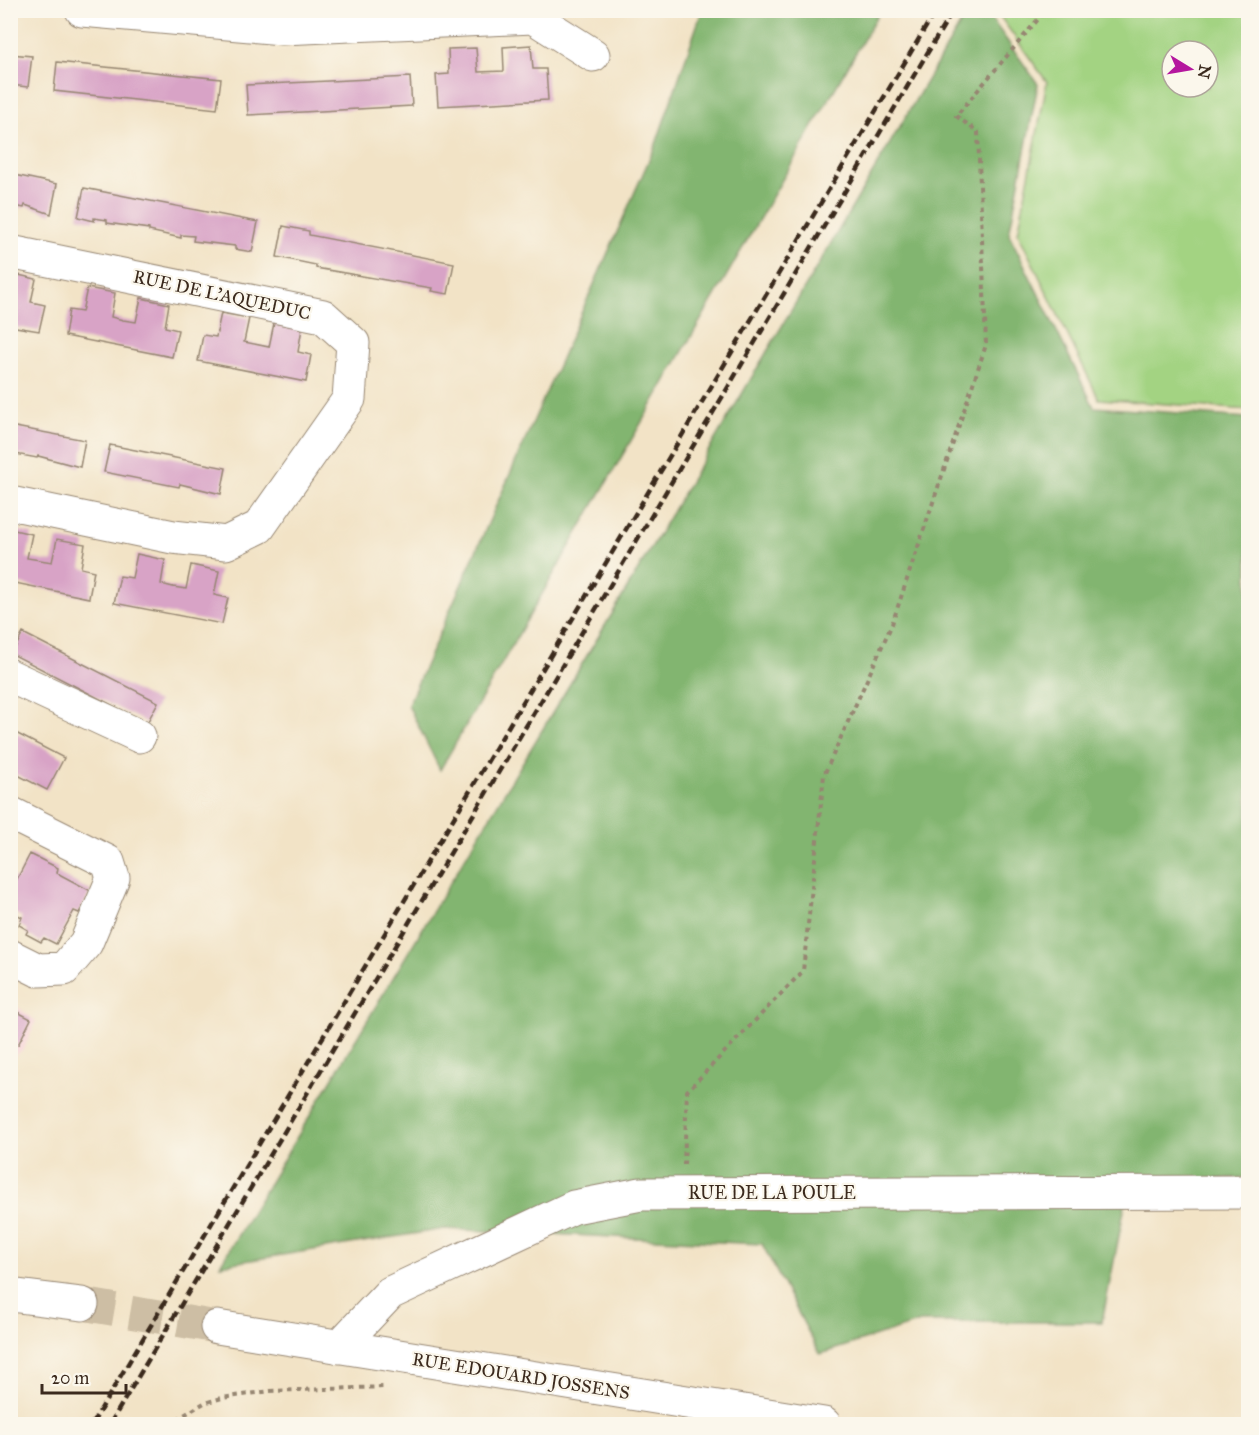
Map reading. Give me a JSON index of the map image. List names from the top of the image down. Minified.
{"streets":{"street":["RUE DE L'AQUEDUC","RUE DE LA POULE","RUE EDOUARD JOSSENS"]},"crossings":[["RUE DE LA POULE","RUE EDOUARD JOSSENS"]],"scale_bar":"20 m","north":"right"}
